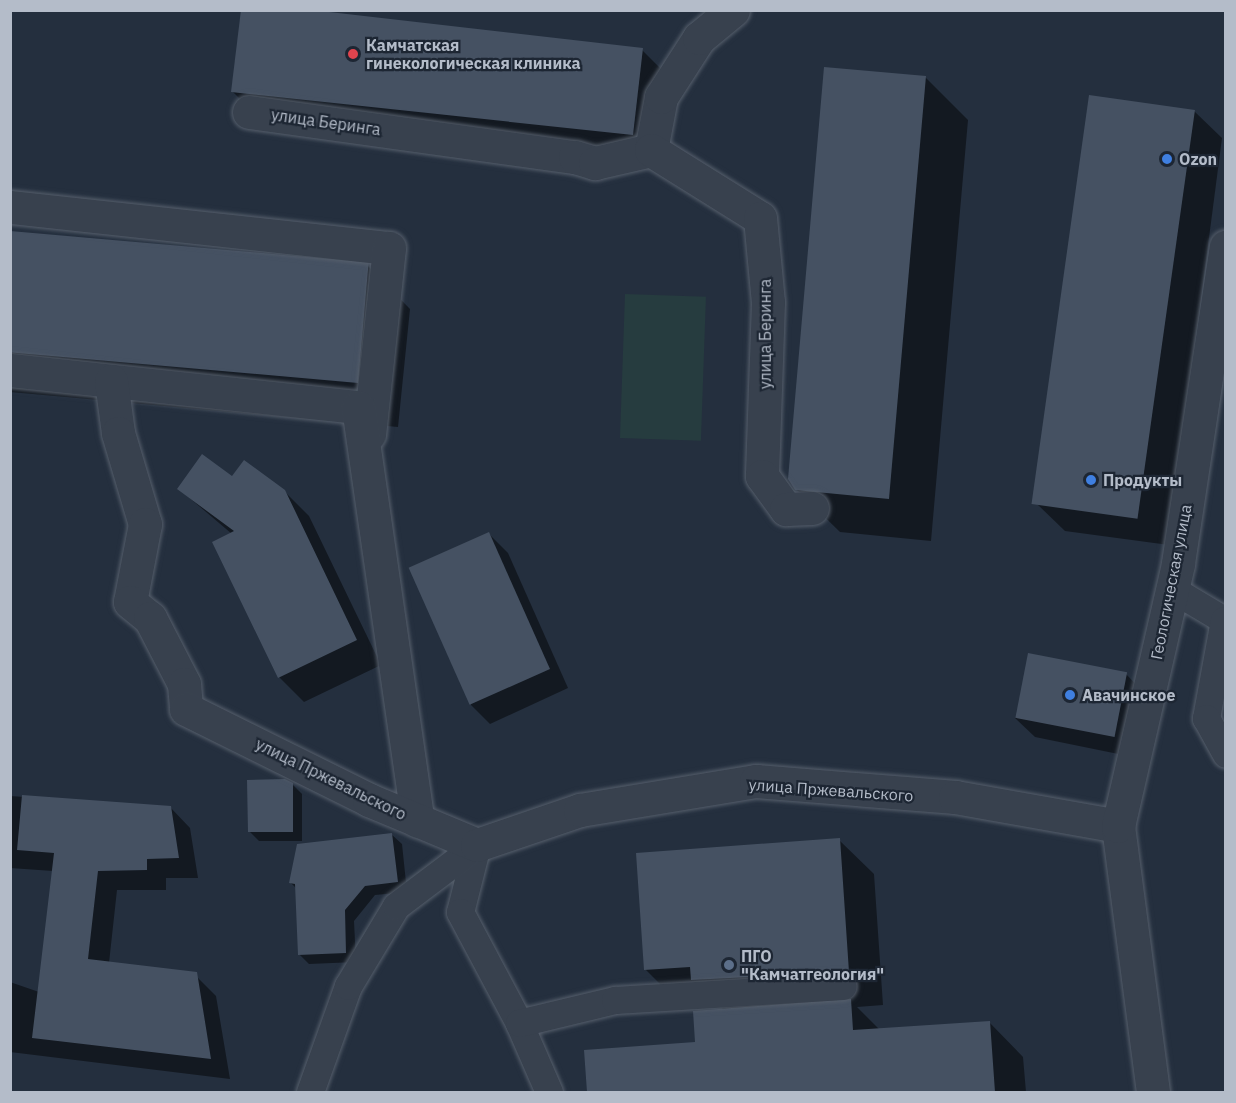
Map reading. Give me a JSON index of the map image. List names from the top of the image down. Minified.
{"streets":{"street":["улица Беринга","Геологическая улица","улица Пржевальского"]},"crossings":[["Геологическая улица","улица Пржевальского"]],"places":["Камчатская гинекологическая клиника","Ozon","Продукты","Авачинское","ПГО \"Камчатгеология\""]}
